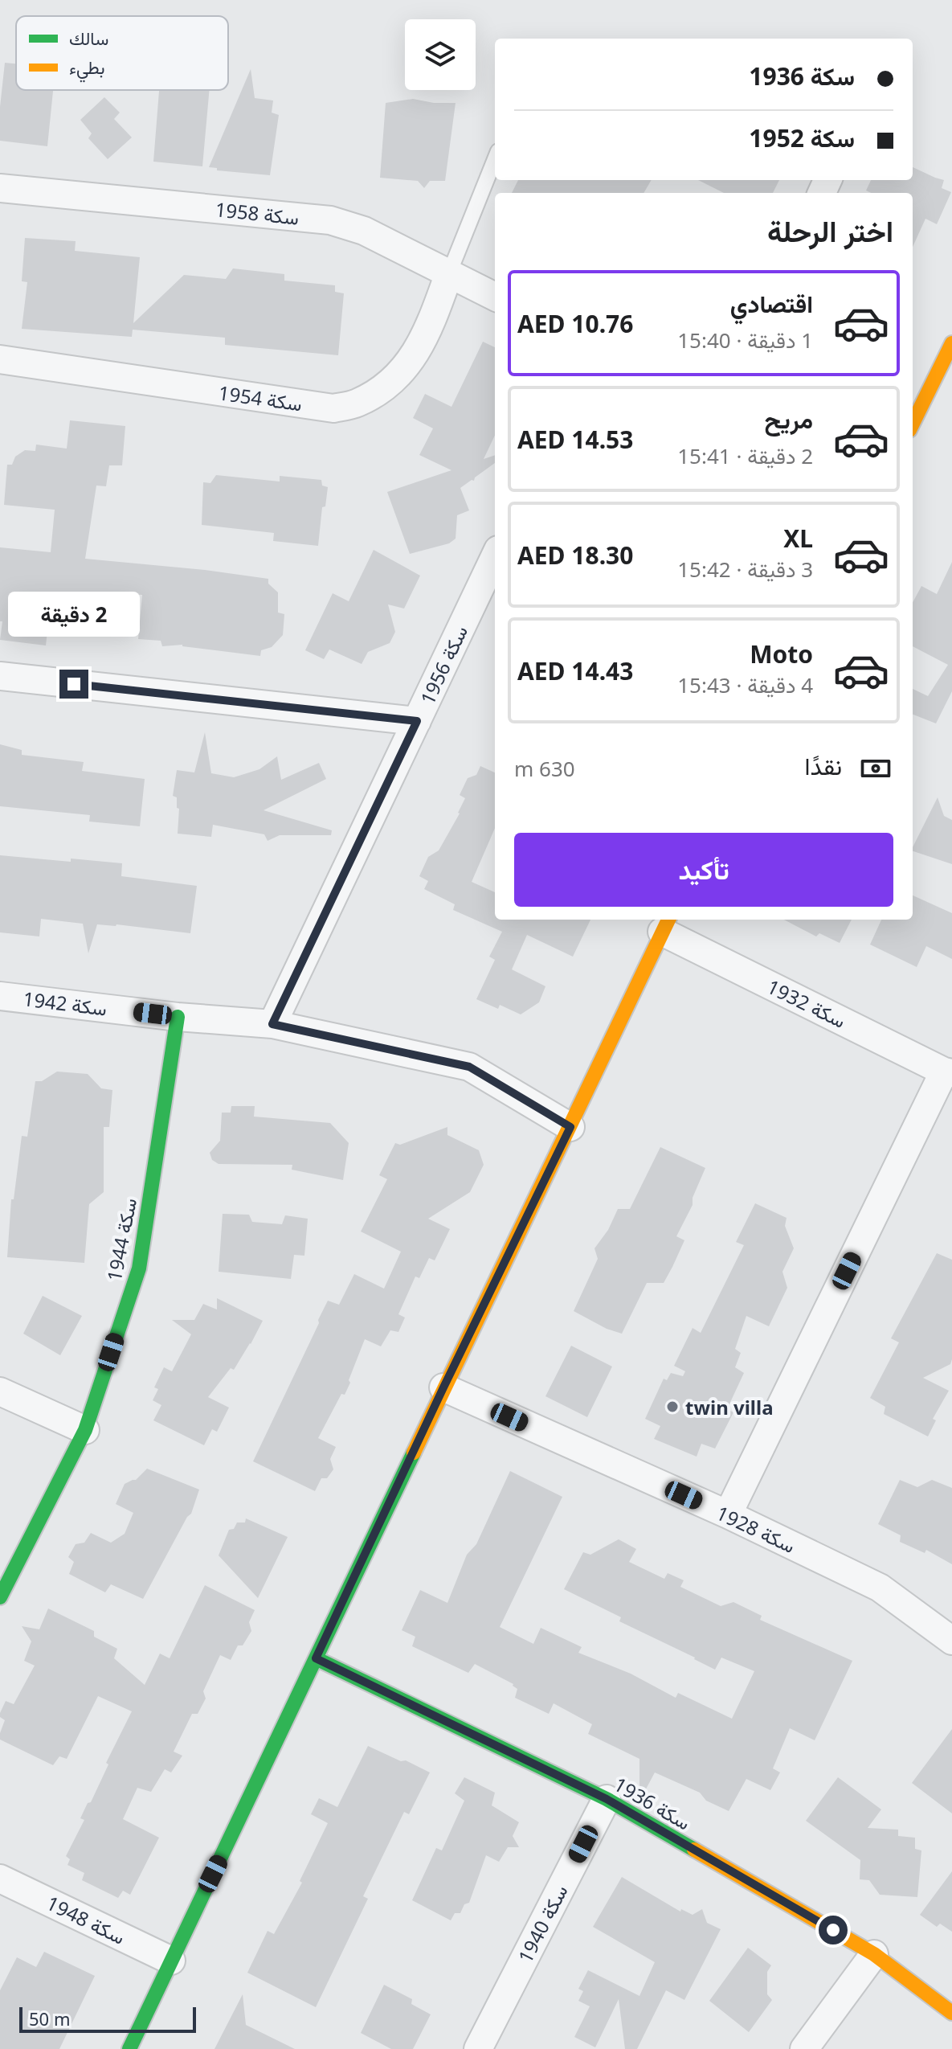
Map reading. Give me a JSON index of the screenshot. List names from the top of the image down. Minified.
{"streets":{"street":["سكة 1958","سكة 1954","سكة 1956","سكة 1942","سكة 1932","سكة 1944","سكة 1928","سكة 1936","سكة 1948","سكة 1940"]},"crossings":[["سكة 1958","سكة 1954"],["سكة 1956","سكة 1942"],["سكة 1942","سكة 1944"],["سكة 1936","سكة 1940"]],"places":["twin villa"],"legend":["سالك","بطيء"],"scale_bar":"50 m","page":{"banner":["سكة 1936","سكة 1952"],"heading":"اختر الرحلة","list":[{"name":"اقتصادي","note":"1 دقيقة · 15:40","value":"AED 10.76"},{"name":"مريح","note":"2 دقيقة · 15:41","value":"AED 14.53"},{"name":"XL","note":"3 دقيقة · 15:42","value":"AED 18.30"},{"name":"Moto","note":"4 دقيقة · 15:43","value":"AED 14.43"}],"bubble":"2 دقيقة","pay":["نقدًا","630 m"],"buttons":"تأكيد","scale":"50 m"}}
